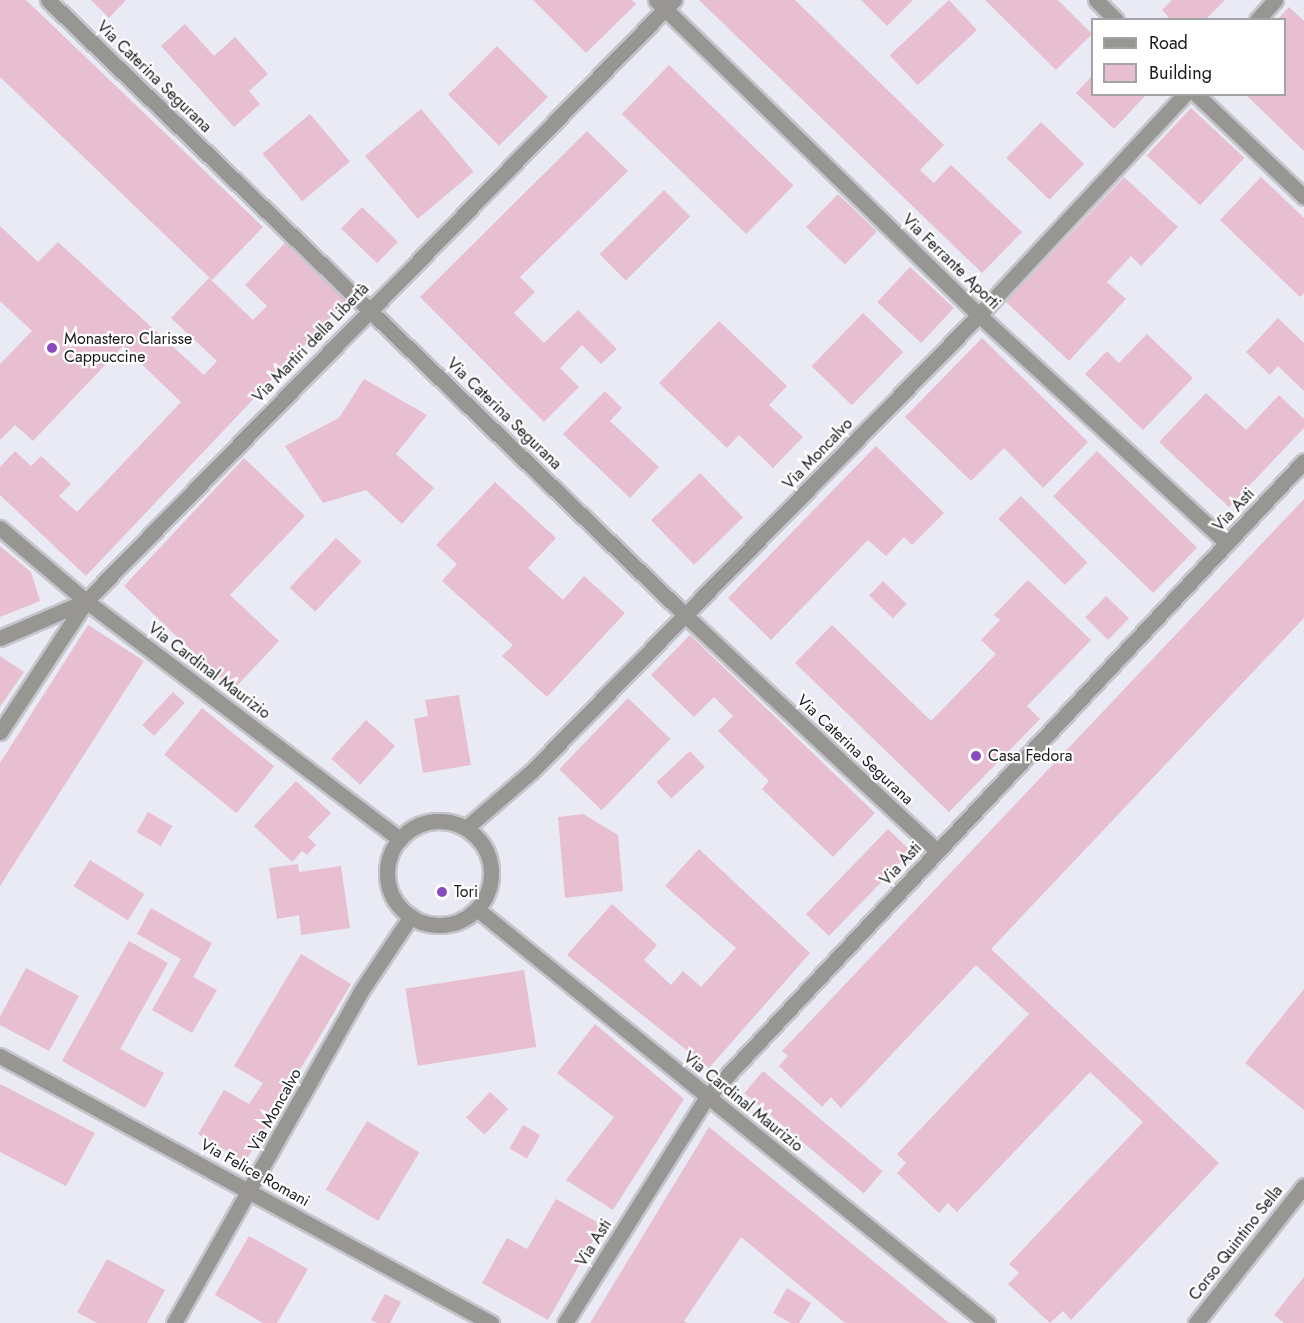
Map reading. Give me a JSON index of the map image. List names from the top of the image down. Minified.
{"streets":{"street":["Via Caterina Segurana","Via Ferrante Aporti","Via Martiri della Libertà","Via Moncalvo","Via Asti","Via Cardinal Maurizio","Via Felice Romani","Corso Quintino Sella"]},"crossings":[["Via Caterina Segurana","Via Martiri della Libertà"],["Via Caterina Segurana","Via Moncalvo"],["Via Caterina Segurana","Via Asti"],["Via Ferrante Aporti","Via Martiri della Libertà"],["Via Ferrante Aporti","Via Moncalvo"],["Via Ferrante Aporti","Via Asti"],["Via Martiri della Libertà","Via Cardinal Maurizio"],["Via Moncalvo","Via Cardinal Maurizio"],["Via Moncalvo","Via Felice Romani"],["Via Asti","Via Cardinal Maurizio"]],"places":["Monastero Clarisse Cappuccine","Casa Fedora","Tori"],"legend":["Road","Building"]}
